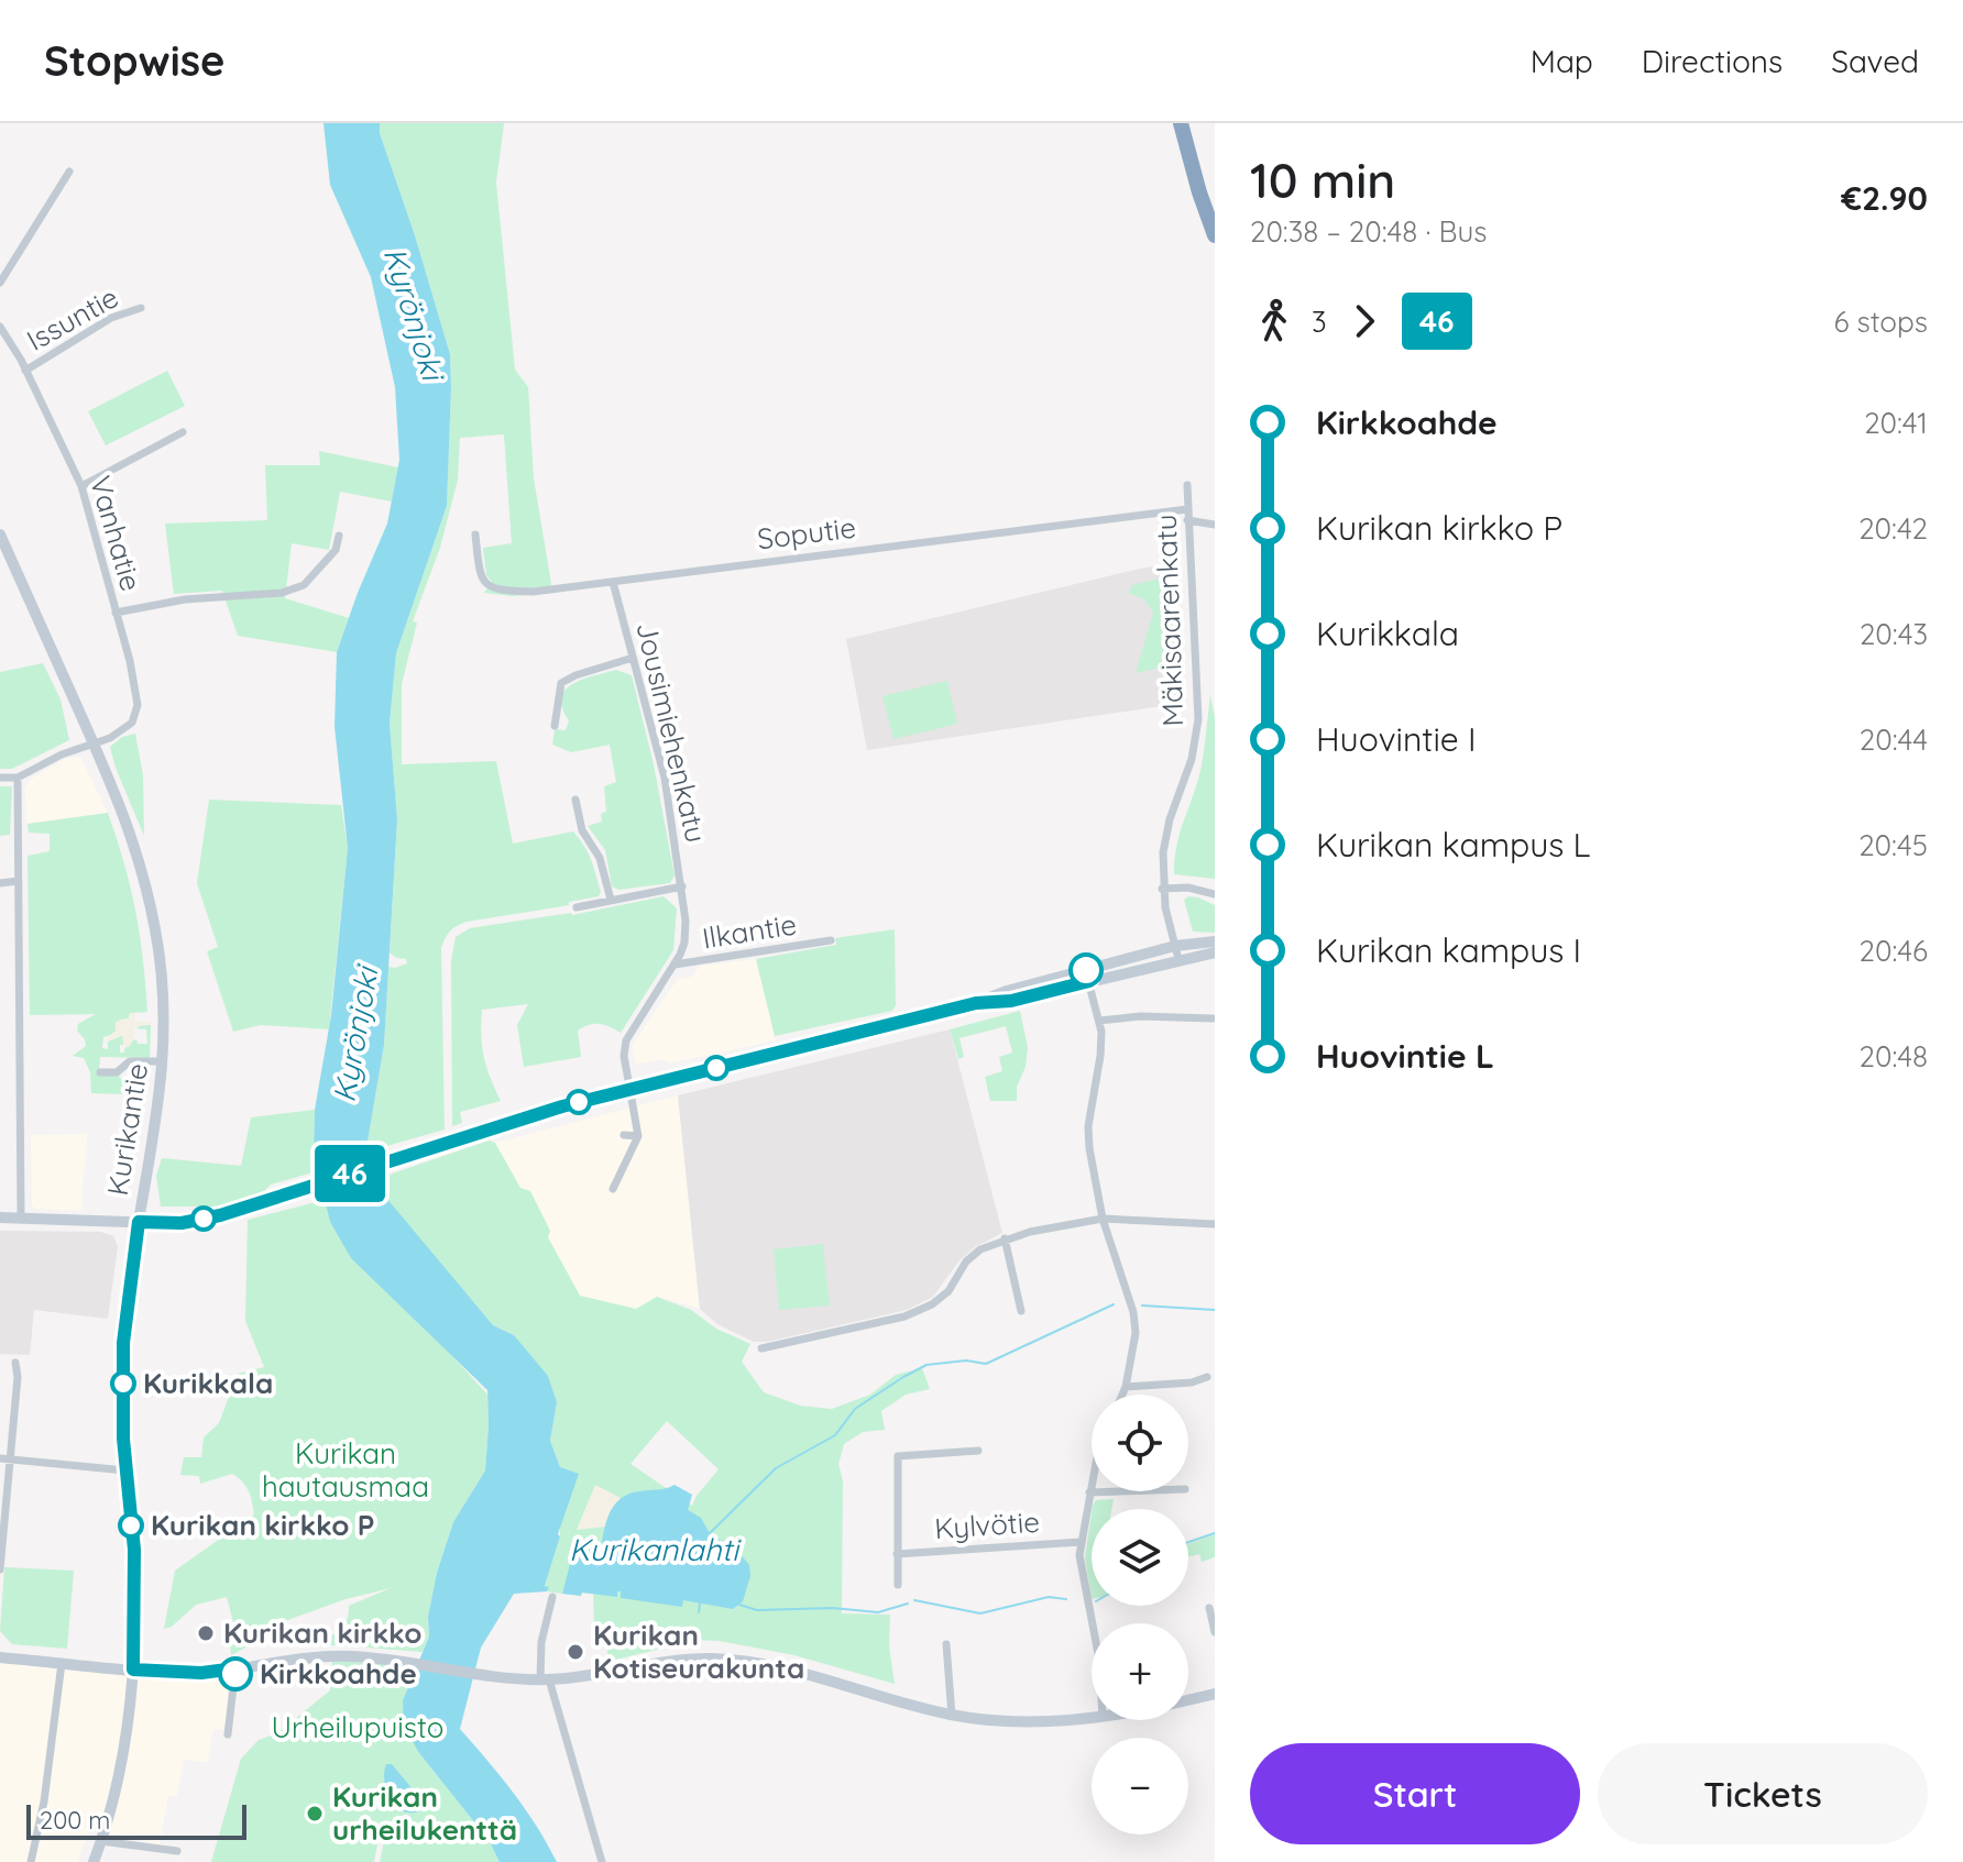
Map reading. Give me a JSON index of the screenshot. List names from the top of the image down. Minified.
{"streets":{"main road":["Kurikantie"],"street":["Issuntie","Vanhatie","Soputie","Mäkisaarenkatu","Jousimiehenkatu","Ilkantie","Kylvötie"]},"crossings":[["Issuntie","Vanhatie"],["Vanhatie","Kurikantie"],["Soputie","Mäkisaarenkatu"],["Soputie","Jousimiehenkatu"],["Jousimiehenkatu","Ilkantie"]],"water":["Kyrönjoki","Kurikanlahti"],"parks":["Kurikan hautausmaa","Urheilupuisto"],"places":["Kurikkala","Kurikan kirkko P","Kurikan kirkko","Kurikan Kotiseurakunta","Kirkkoahde","Kurikan urheilukenttä"],"lines":["bus line 46"],"scale_bar":"200 m","page":{"header":"Stopwise","nav":["Map","Directions","Saved"],"on_map":"46","heading":["10 min","20:38 – 20:48 · Bus","€2.90"],"legs":["3","46","6 stops"],"list":[{"name":"Kirkkoahde","value":"20:41"},{"name":"Kurikan kirkko P","value":"20:42"},{"name":"Kurikkala","value":"20:43"},{"name":"Huovintie I","value":"20:44"},{"name":"Kurikan kampus L","value":"20:45"},{"name":"Kurikan kampus I","value":"20:46"},{"name":"Huovintie L","value":"20:48"}],"map_buttons":["+","−"],"buttons":["Start","Tickets"],"scale":"200 m"}}
